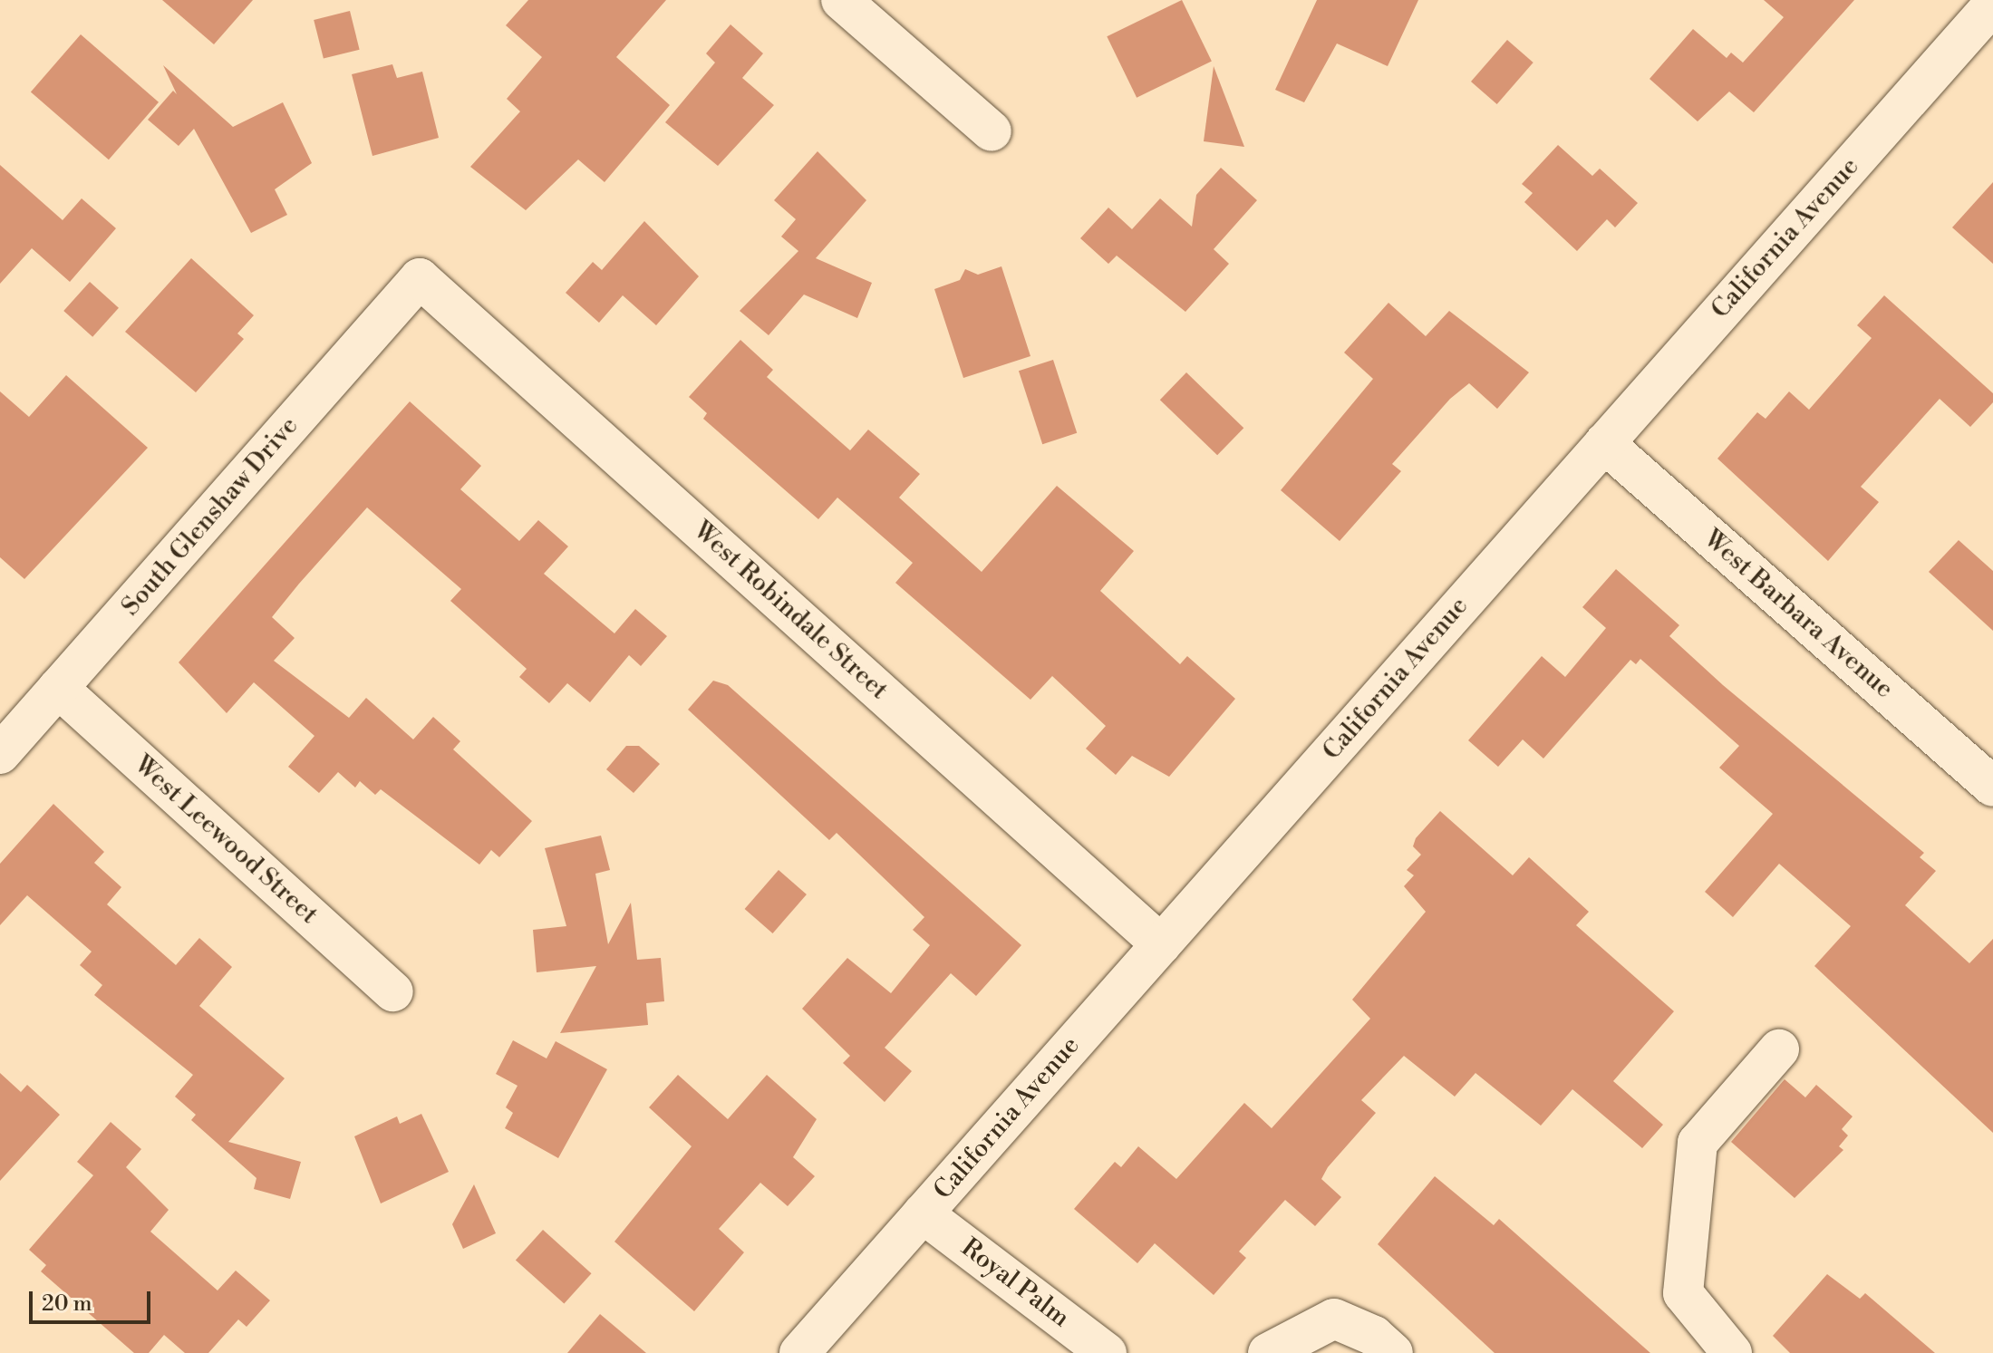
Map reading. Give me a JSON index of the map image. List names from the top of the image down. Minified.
{"streets":{"street":["California Avenue","South Glenshaw Drive","West Robindale Street","West Barbara Avenue","West Leewood Street","Royal Palm"]},"crossings":[["California Avenue","West Robindale Street"],["California Avenue","West Barbara Avenue"],["California Avenue","Royal Palm"],["South Glenshaw Drive","West Robindale Street"],["South Glenshaw Drive","West Leewood Street"]],"scale_bar":"20 m"}
